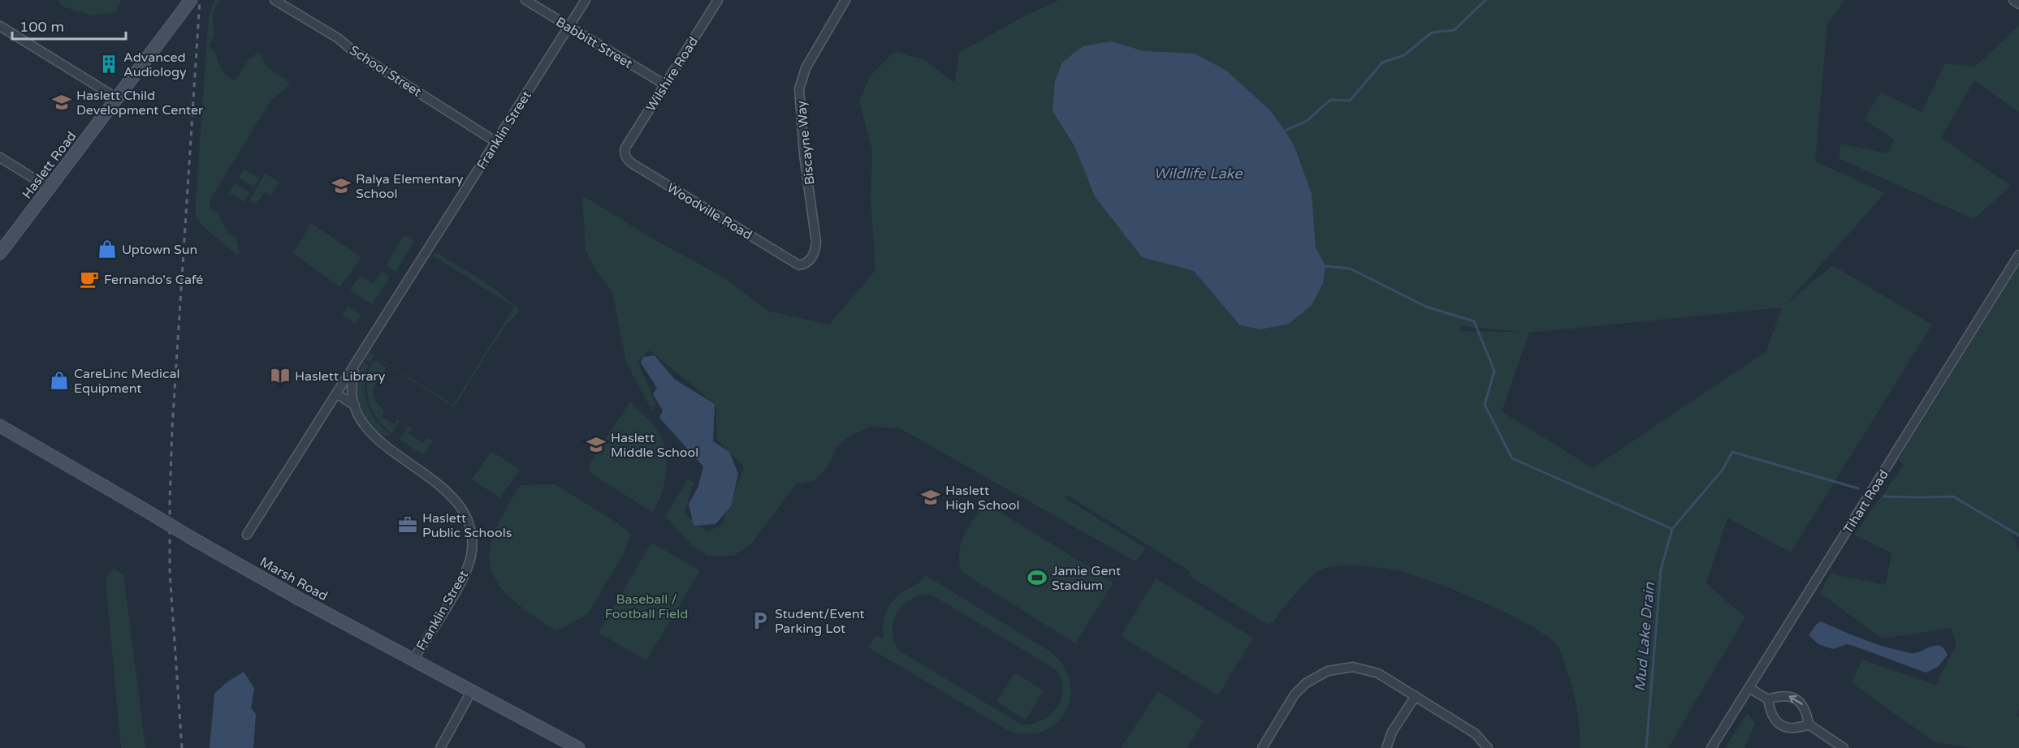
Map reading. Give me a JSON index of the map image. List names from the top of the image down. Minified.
{"streets":{"main road":["Haslett Road","Marsh Road"],"street":["Babbitt Street","School Street","Wilshire Road","Franklin Street","Biscayne Way","Woodville Road","Tihart Road"]},"crossings":[["Babbitt Street","Wilshire Road"],["Babbitt Street","Franklin Street"],["School Street","Franklin Street"],["Wilshire Road","Woodville Road"],["Franklin Street","Marsh Road"],["Biscayne Way","Woodville Road"]],"water":["Wildlife Lake","Mud Lake Drain"],"parks":["Baseball / Football Field"],"places":{"building":["Advanced Audiology"],"school or university":["Haslett Child Development Center","Ralya Elementary School","Haslett Middle School","Haslett High School"],"shop":["Uptown Sun","CareLinc Medical Equipment"],"cafe":["Fernando's Café"],"library":["Haslett Library"],"office":["Haslett Public Schools"],"sports":["Jamie Gent Stadium"],"parking":["Student/Event Parking Lot"]},"scale_bar":"100 m"}
